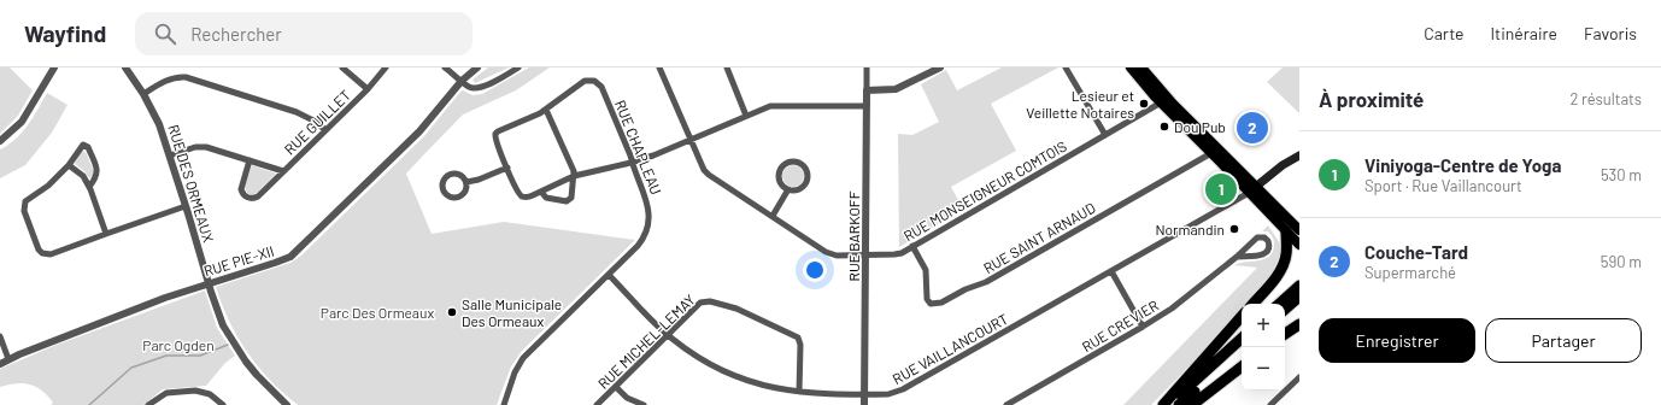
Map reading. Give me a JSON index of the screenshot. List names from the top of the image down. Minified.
{"streets":{"street":["RUE GUILLET","RUE CHAPLEAU","RUE DES ORMEAUX","RUE MONSEIGNEUR COMTOIS","RUE BARKOFF","RUE SAINT ARNAUD","RUE PIE-XII","RUE CREVIER","RUE MICHEL-LEMAY","RUE VAILLANCOURT"]},"crossings":[["RUE GUILLET","RUE DES ORMEAUX"],["RUE CHAPLEAU","RUE VAILLANCOURT"],["RUE DES ORMEAUX","RUE PIE-XII"],["RUE MONSEIGNEUR COMTOIS","RUE BARKOFF"],["RUE MONSEIGNEUR COMTOIS","RUE SAINT ARNAUD"],["RUE BARKOFF","RUE VAILLANCOURT"],["RUE MICHEL-LEMAY","RUE VAILLANCOURT"]],"parks":["Parc Des Ormeaux","Parc Ogden"],"places":["Lesieur et Veillette Notaires","Dou Pub","Normandin","Salle Municipale Des Ormeaux"],"page":{"header":"Wayfind","search":"Rechercher","nav":["Carte","Itinéraire","Favoris"],"heading":["À proximité","2 résultats"],"pins":["2","1"],"list":[{"mark":"1","name":"Viniyoga-Centre de Yoga","note":"Sport · Rue Vaillancourt","value":"530 m"},{"mark":"2","name":"Couche-Tard","note":"Supermarché","value":"590 m"}],"map_buttons":["+","−"],"buttons":["Enregistrer","Partager"]}}
